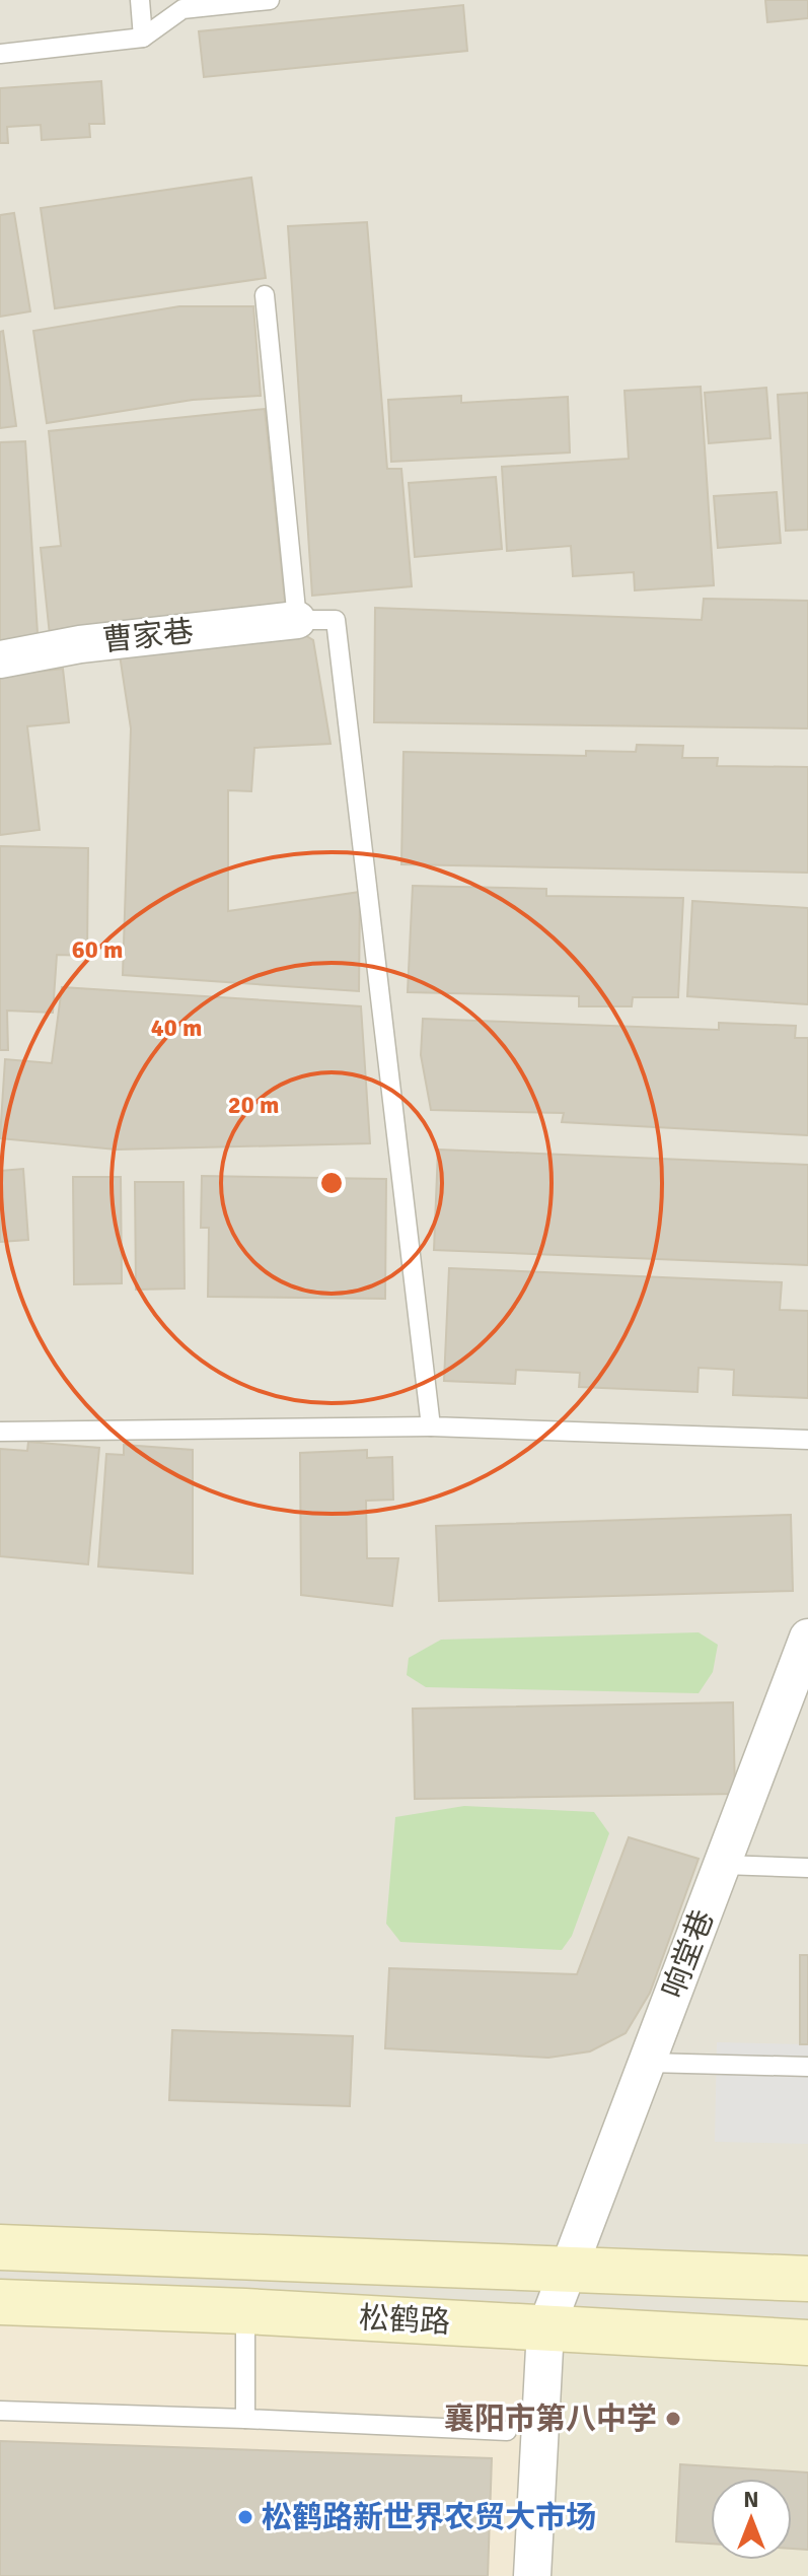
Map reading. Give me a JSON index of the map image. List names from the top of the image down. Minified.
{"streets":{"main road":["松鹤路"],"street":["曹家巷","响堂巷"]},"crossings":[["响堂巷","松鹤路"]],"places":["襄阳市第八中学","松鹤路新世界农贸大市场"],"north":"top","rings":["60 m","40 m","20 m"]}
